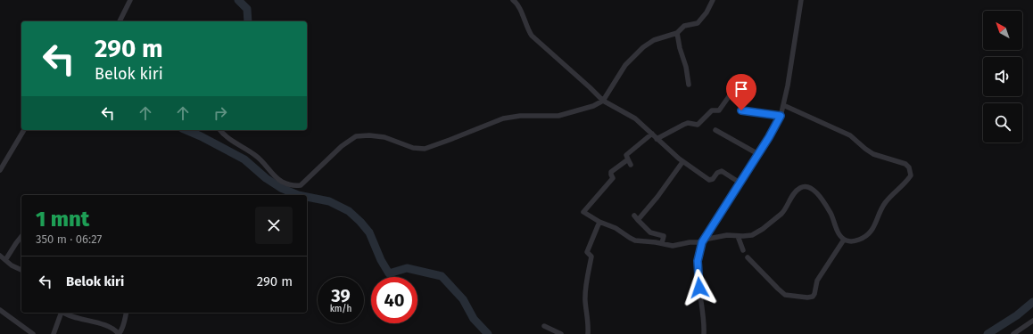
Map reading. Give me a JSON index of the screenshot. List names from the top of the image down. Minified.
{"north":"top left","page":{"turn":["290 m","Belok kiri"],"heading":["1 mnt","350 m · 06:27"],"list":[{"name":"Belok kiri","value":"290 m"}],"speed":"39 km/h","limit":"40"}}
